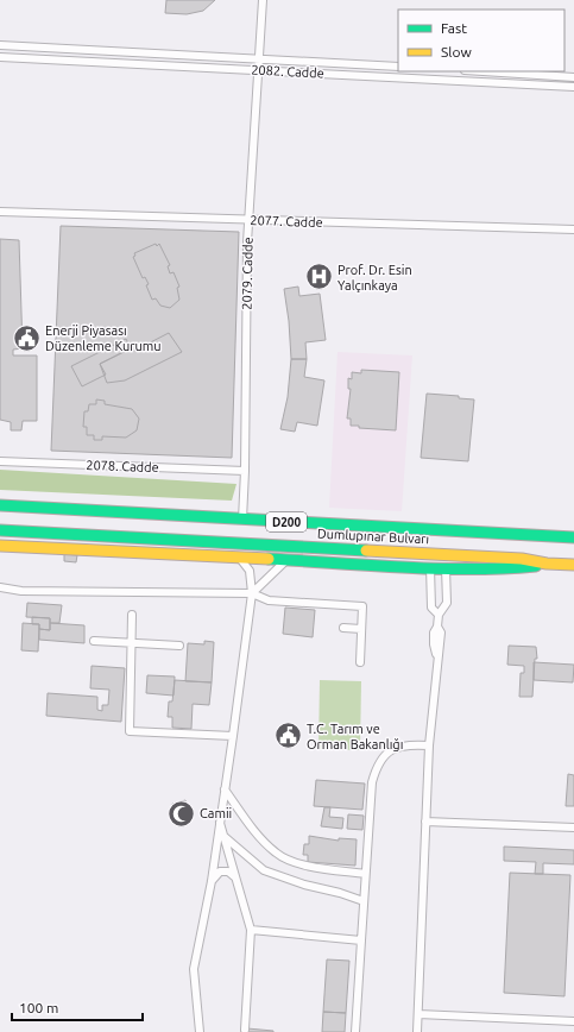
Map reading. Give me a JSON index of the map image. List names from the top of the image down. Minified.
{"streets":{"highway":["D200","Dumlupınar Bulvarı"],"street":["2082. Cadde","2077. Cadde","2079. Cadde","2078. Cadde"]},"crossings":[["2082. Cadde","2079. Cadde"],["2077. Cadde","2079. Cadde"],["2079. Cadde","2078. Cadde"],["2079. Cadde","Dumlupınar Bulvarı"]],"places":{"hospital":["Prof. Dr. Esin Yalçınkaya"],"public building":["Enerji Piyasası Düzenleme Kurumu","T.C. Tarım ve Orman Bakanlığı"],"mosque":["Camii"]},"legend":["Fast","Slow"],"scale_bar":"100 m"}
